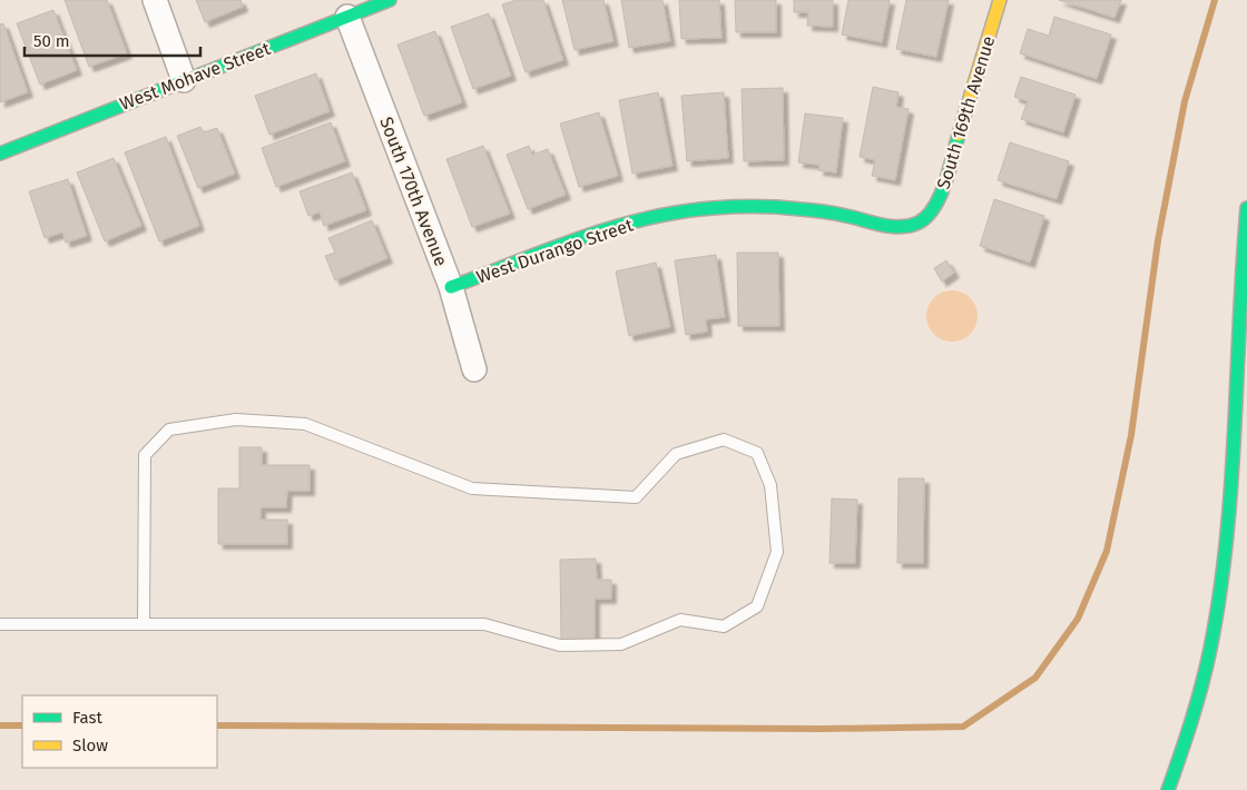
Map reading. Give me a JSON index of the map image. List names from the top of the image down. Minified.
{"streets":{"street":["West Mohave Street","South 169th Avenue","South 170th Avenue","West Durango Street"]},"crossings":[["West Mohave Street","South 170th Avenue"],["South 169th Avenue","West Durango Street"],["South 170th Avenue","West Durango Street"]],"legend":["Fast","Slow"],"scale_bar":"50 m"}
